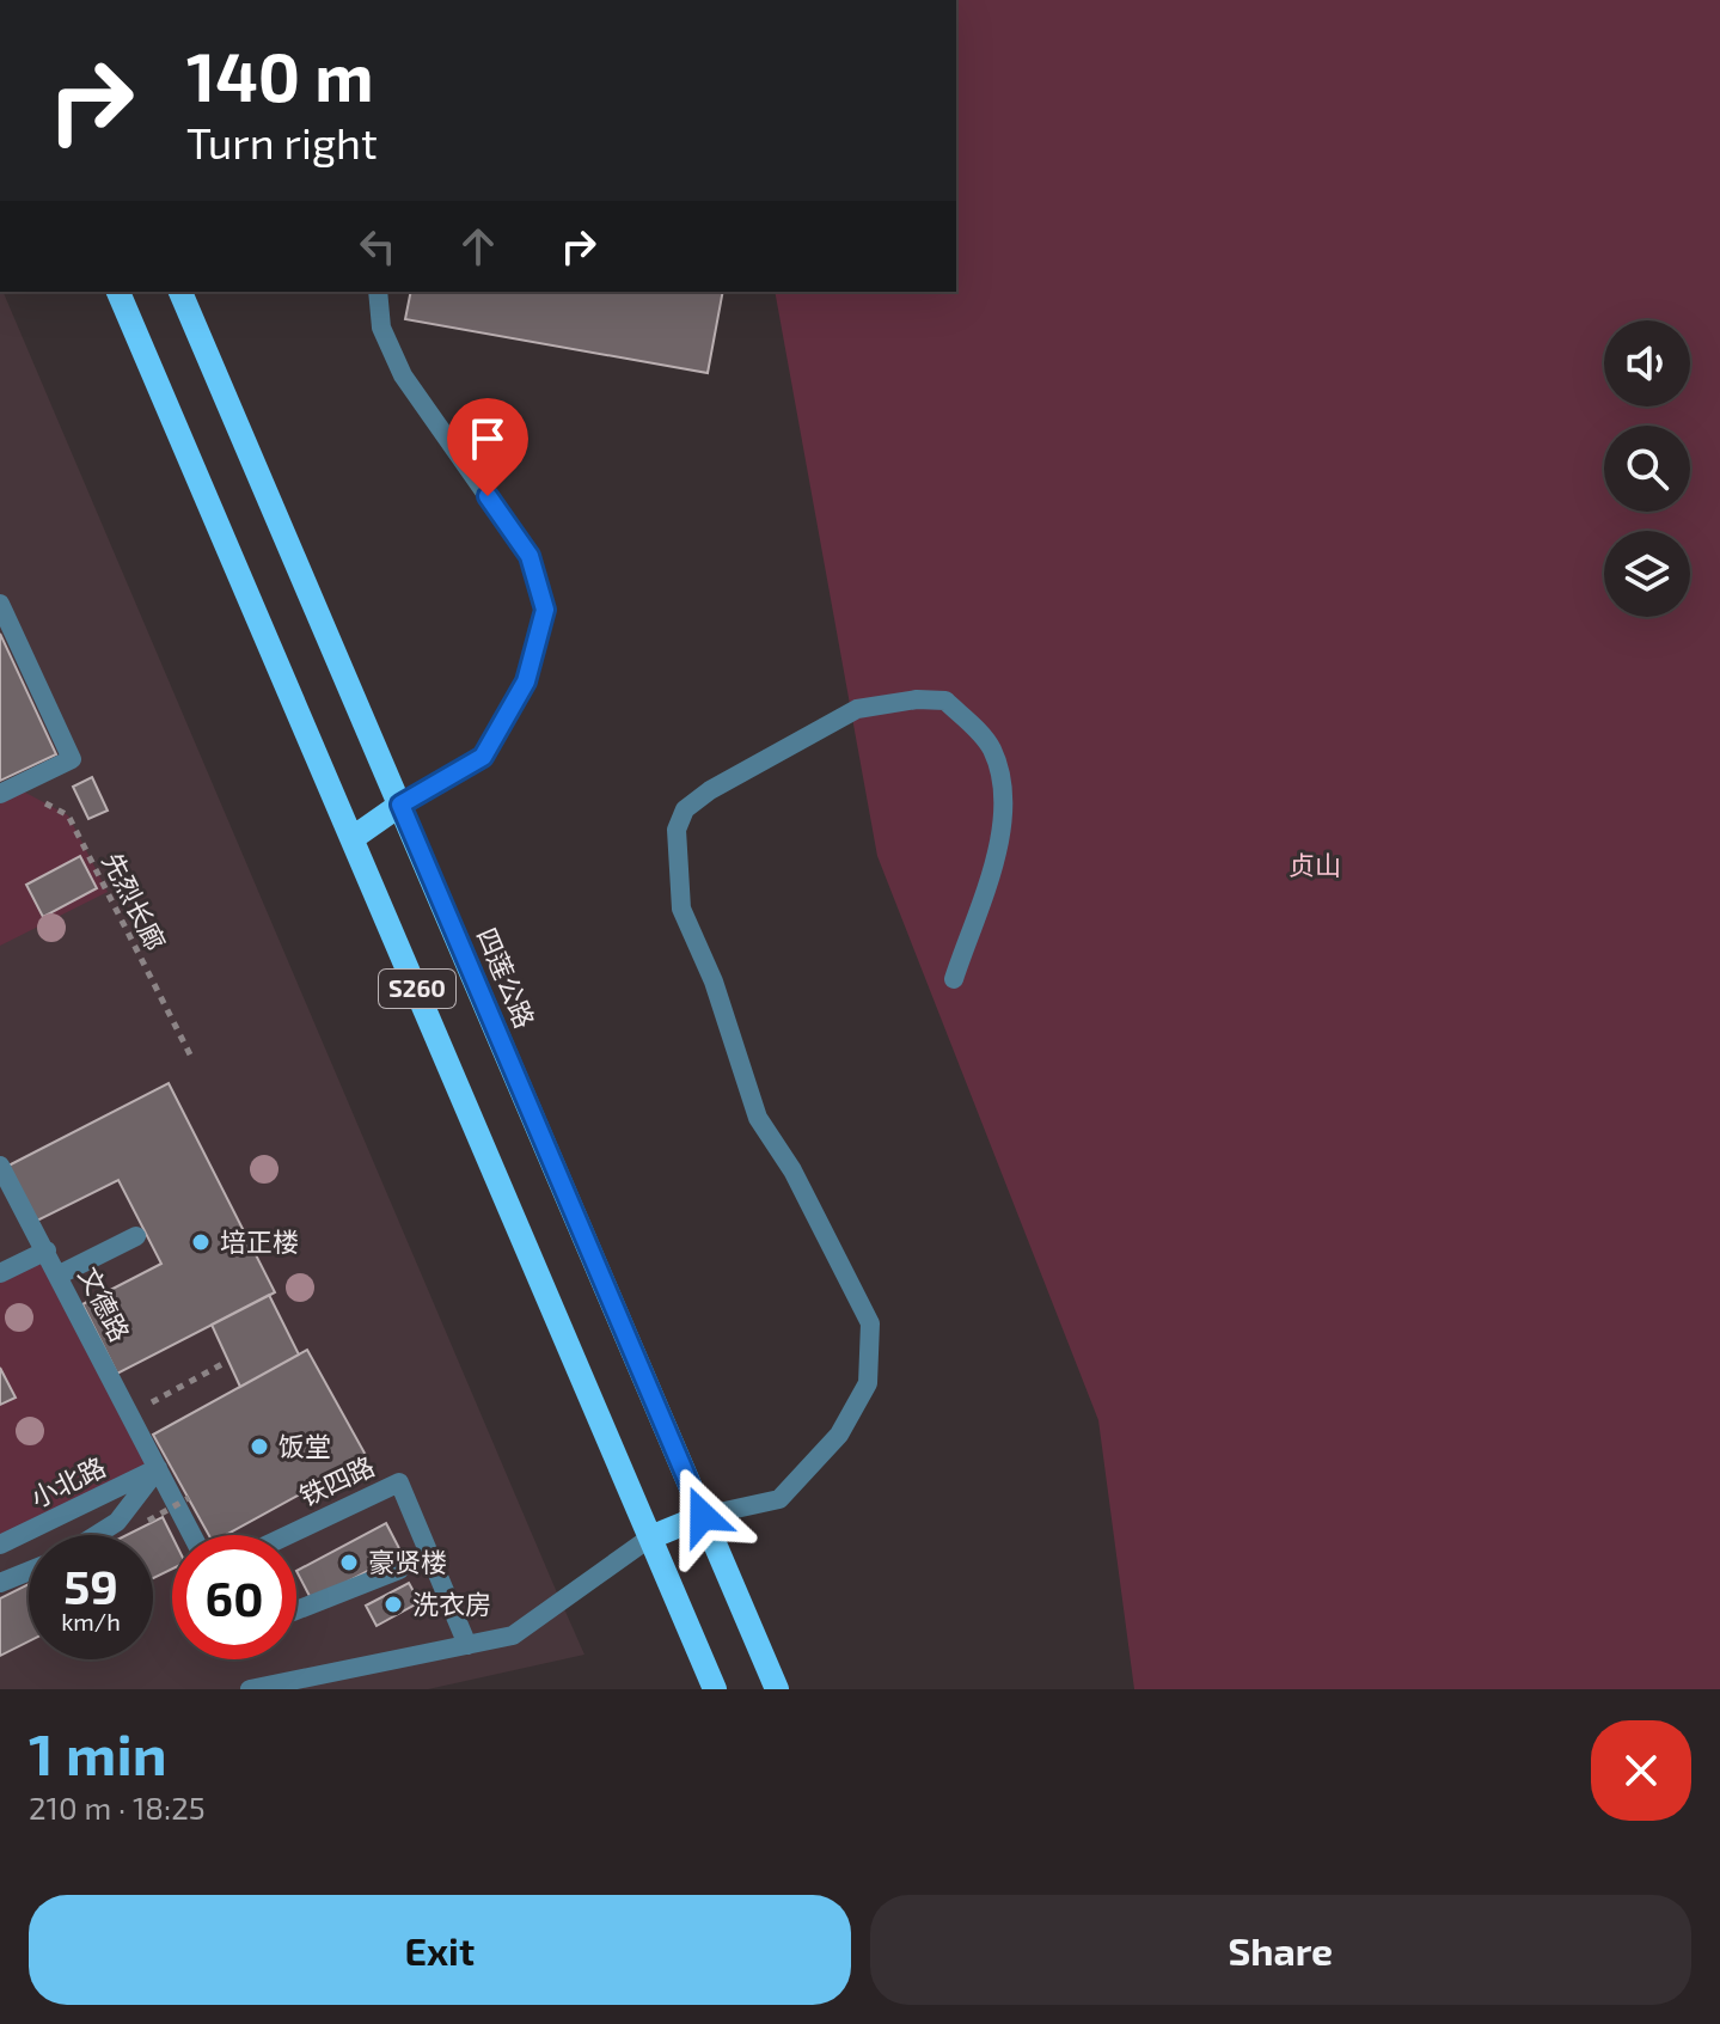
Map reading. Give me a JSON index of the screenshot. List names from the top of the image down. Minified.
{"streets":{"main road":["四莲公路","S260"],"street":["文德路","铁四路","小北路"],"path":["先烈长廊"]},"crossings":[["文德路","小北路"]],"parks":["贞山"],"places":["培正楼","饭堂","豪贤楼","洗衣房"],"page":{"turn":["140 m","Turn right"],"speed":"59 km/h","limit":"60","heading":["1 min","210 m · 18:25"],"buttons":["Exit","Share"]}}
